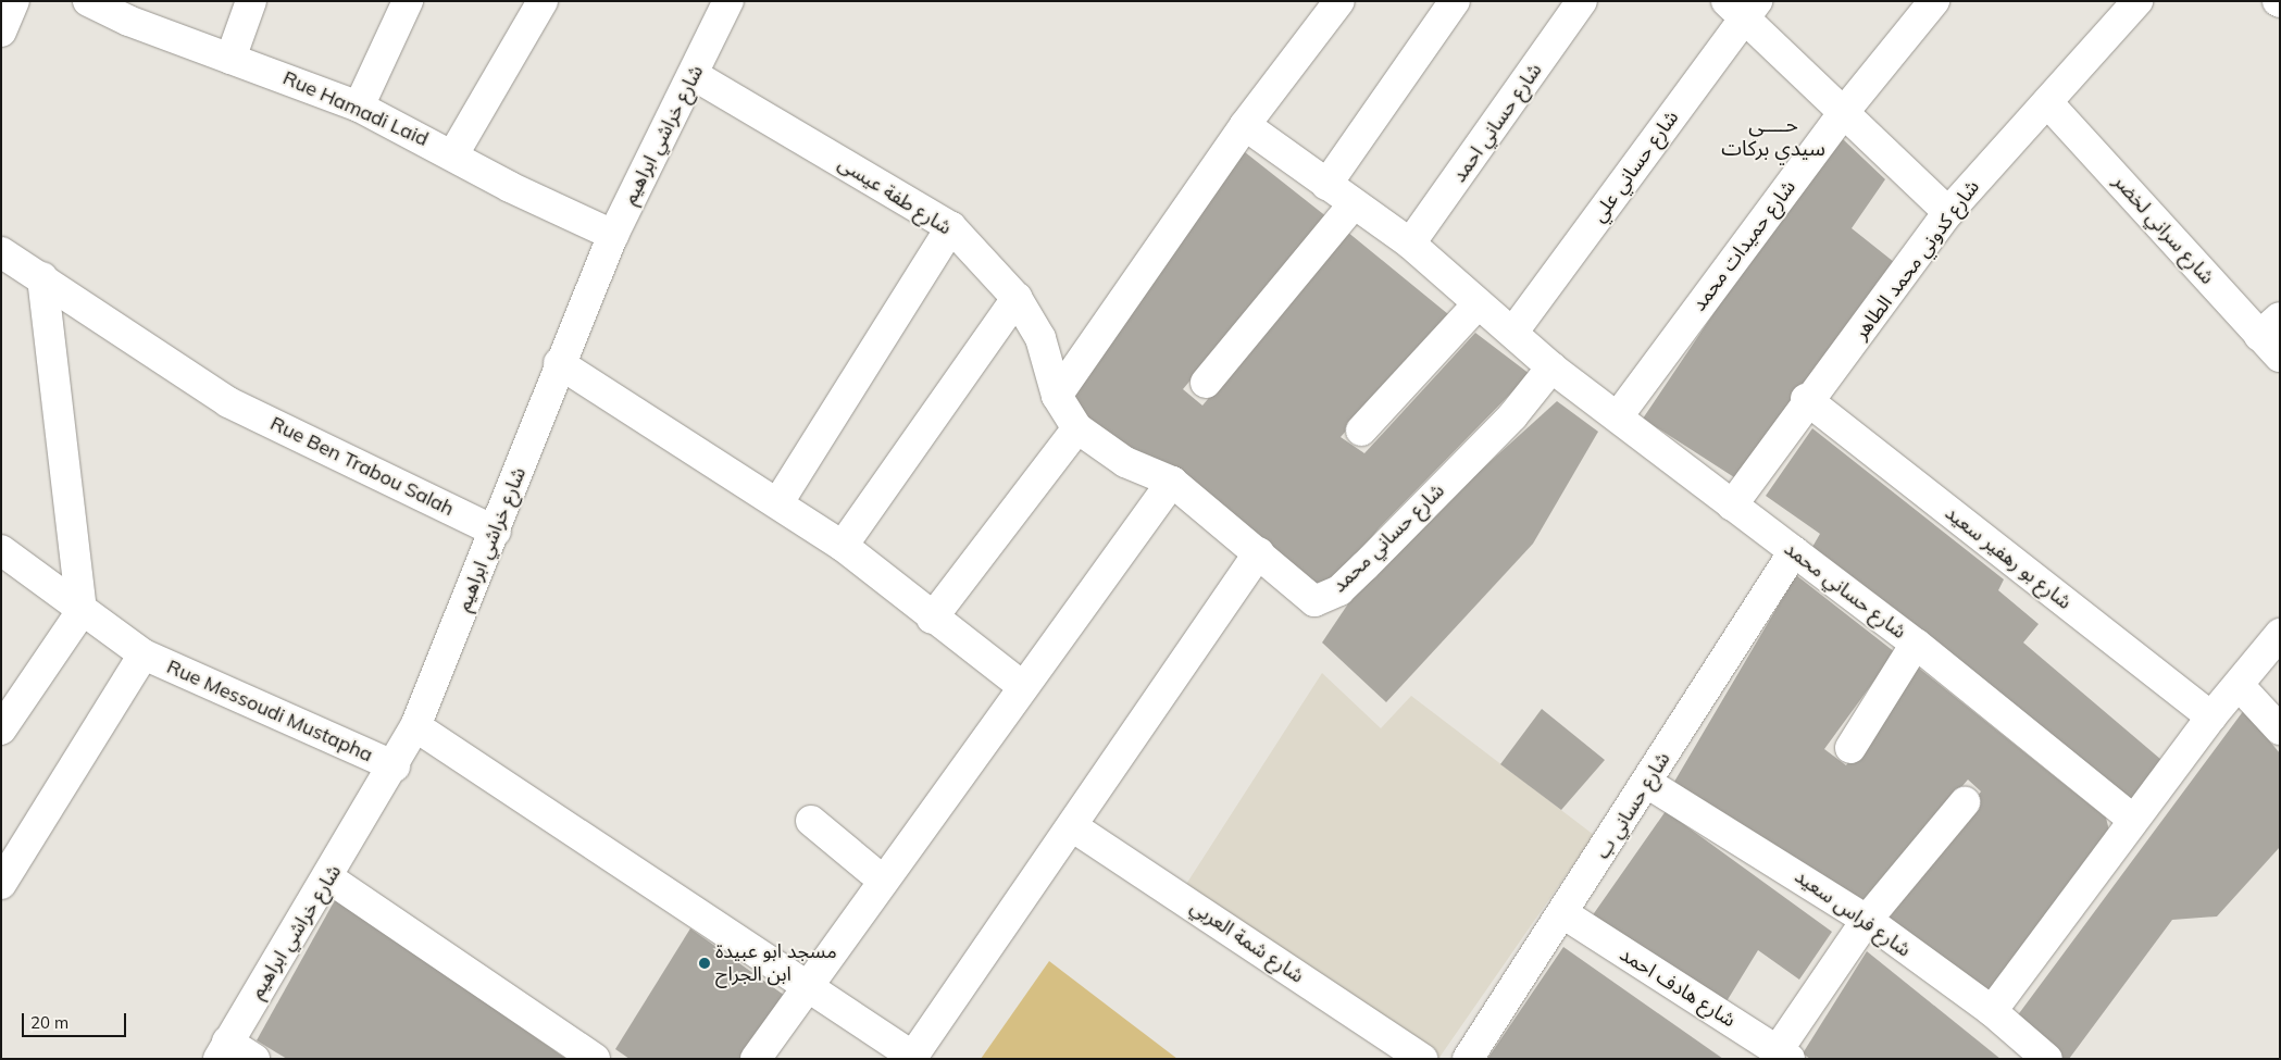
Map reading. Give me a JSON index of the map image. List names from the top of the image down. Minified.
{"streets":{"street":["Rue Hamadi Laid","شارع حساني احمد","شارع خراشي ابراهيم","شارع حساني علي","شارع طفة عيسى","شارع سراني لخضر","شارع حميدات محمد","شارع كدوني محمد الطاهر","Rue Ben Trabou Salah","شارع حساني محمد","شارع بو رهفير سعيد","Rue Messoudi Mustapha","شارع حساني ب","شارع فراس سعيد","شارع شمة العربي","شارع هادف احمد"]},"crossings":[["Rue Hamadi Laid","شارع خراشي ابراهيم"],["شارع حساني احمد","شارع حساني محمد"],["شارع خراشي ابراهيم","شارع طفة عيسى"],["شارع خراشي ابراهيم","Rue Ben Trabou Salah"],["شارع خراشي ابراهيم","Rue Messoudi Mustapha"],["شارع حساني علي","شارع حساني محمد"],["شارع طفة عيسى","شارع حساني محمد"],["شارع سراني لخضر","شارع كدوني محمد الطاهر"],["شارع حميدات محمد","شارع حساني محمد"],["شارع كدوني محمد الطاهر","شارع حساني محمد"],["شارع كدوني محمد الطاهر","شارع بو رهفير سعيد"],["شارع حساني محمد","شارع حساني ب"],["شارع حساني ب","شارع فراس سعيد"],["شارع حساني ب","شارع هادف احمد"]],"districts":["حــــي سيدي بركات"],"places":["مسجد ابو عبيدة ابن الجراح"],"scale_bar":"20 m"}
